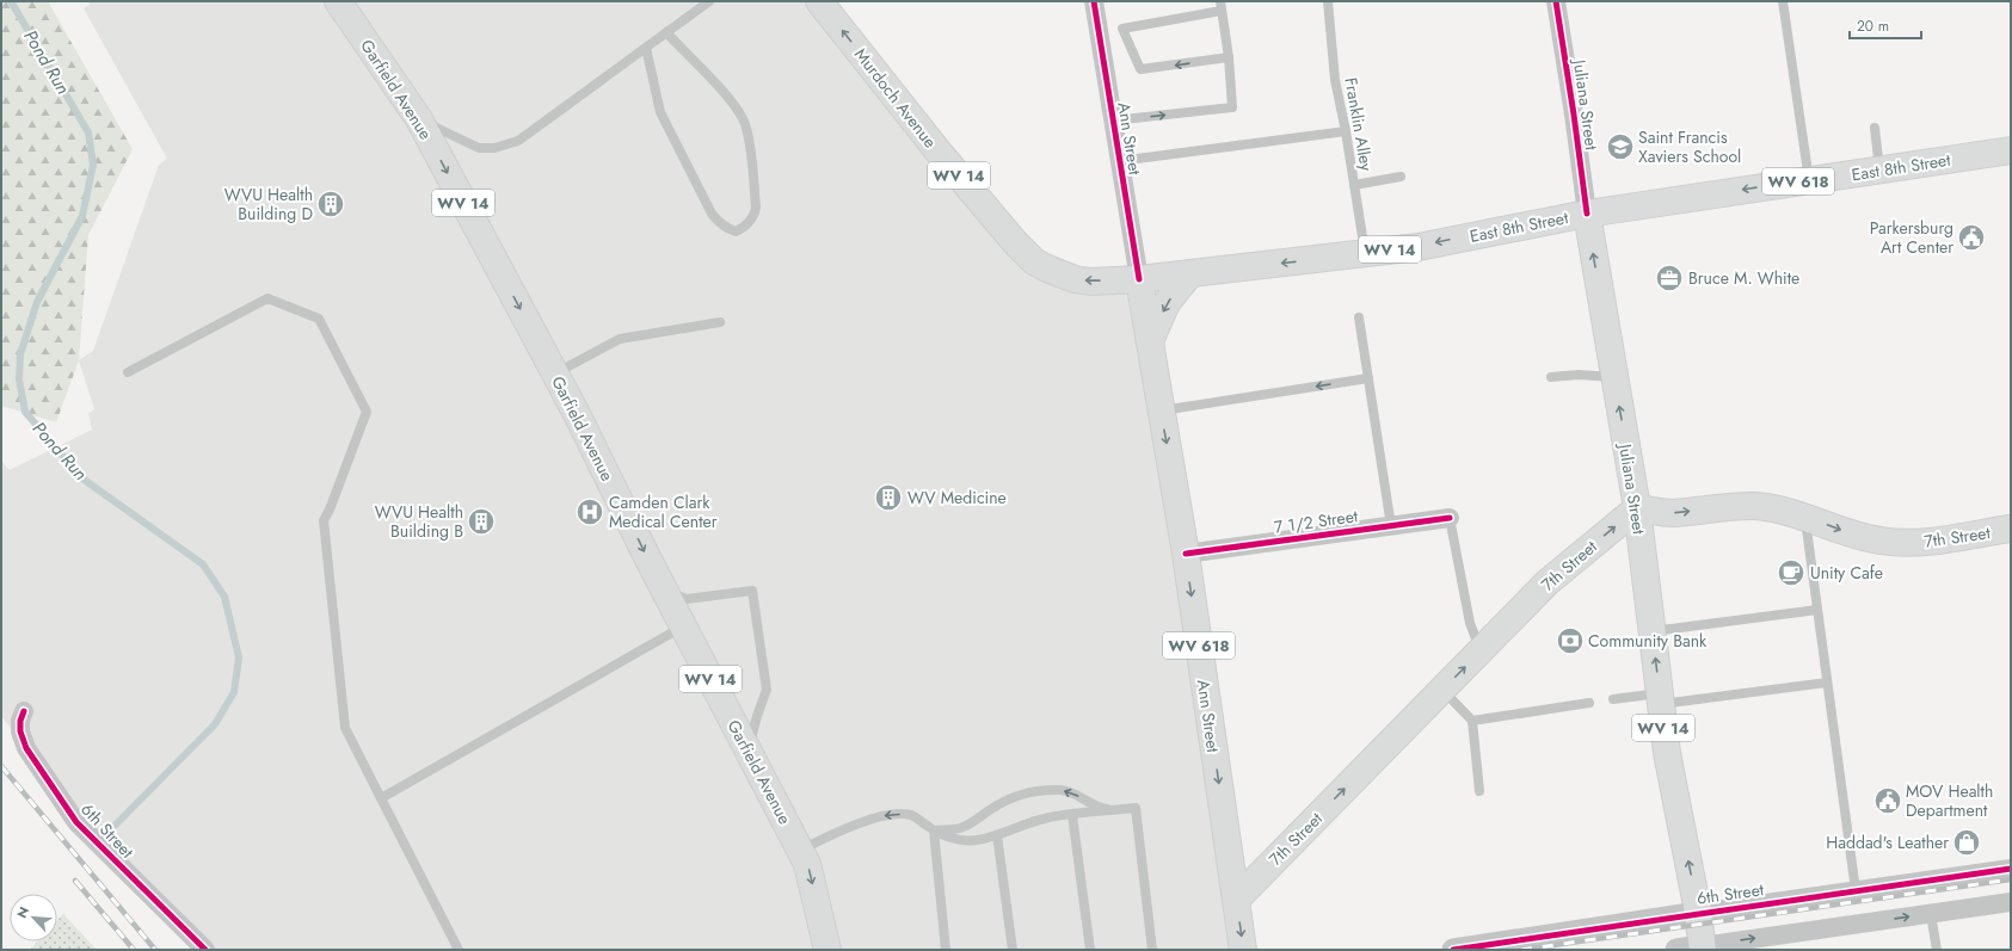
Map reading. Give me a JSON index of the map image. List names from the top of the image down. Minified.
{"streets":{"main road":["Garfield Avenue","Murdoch Avenue","Juliana Street","Ann Street","East 8th Street","WV 14","WV 618","7th Street"],"street":["7 1/2 Street","6th Street"],"lane":["Franklin Alley"]},"crossings":[["Murdoch Avenue","Ann Street"],["Murdoch Avenue","East 8th Street"],["Juliana Street","East 8th Street"],["Juliana Street","7th Street"],["Juliana Street","6th Street"],["Franklin Alley","East 8th Street"],["Ann Street","East 8th Street"],["Ann Street","7 1/2 Street"],["Ann Street","7th Street"]],"one_way":["Garfield Avenue","Murdoch Avenue","Juliana Street","Ann Street","East 8th Street","7th Street"],"water":["Pond Run"],"places":{"school or university":["Saint Francis Xaviers School"],"building":["WVU Health Building D","WV Medicine","WVU Health Building B"],"public building":["Parkersburg Art Center","MOV Health Department"],"office":["Bruce M. White"],"hospital":["Camden Clark Medical Center"],"cafe":["Unity Cafe"],"bank":["Community Bank"],"shop":["Haddad's Leather"]},"scale_bar":"20 m","north":"top left"}
